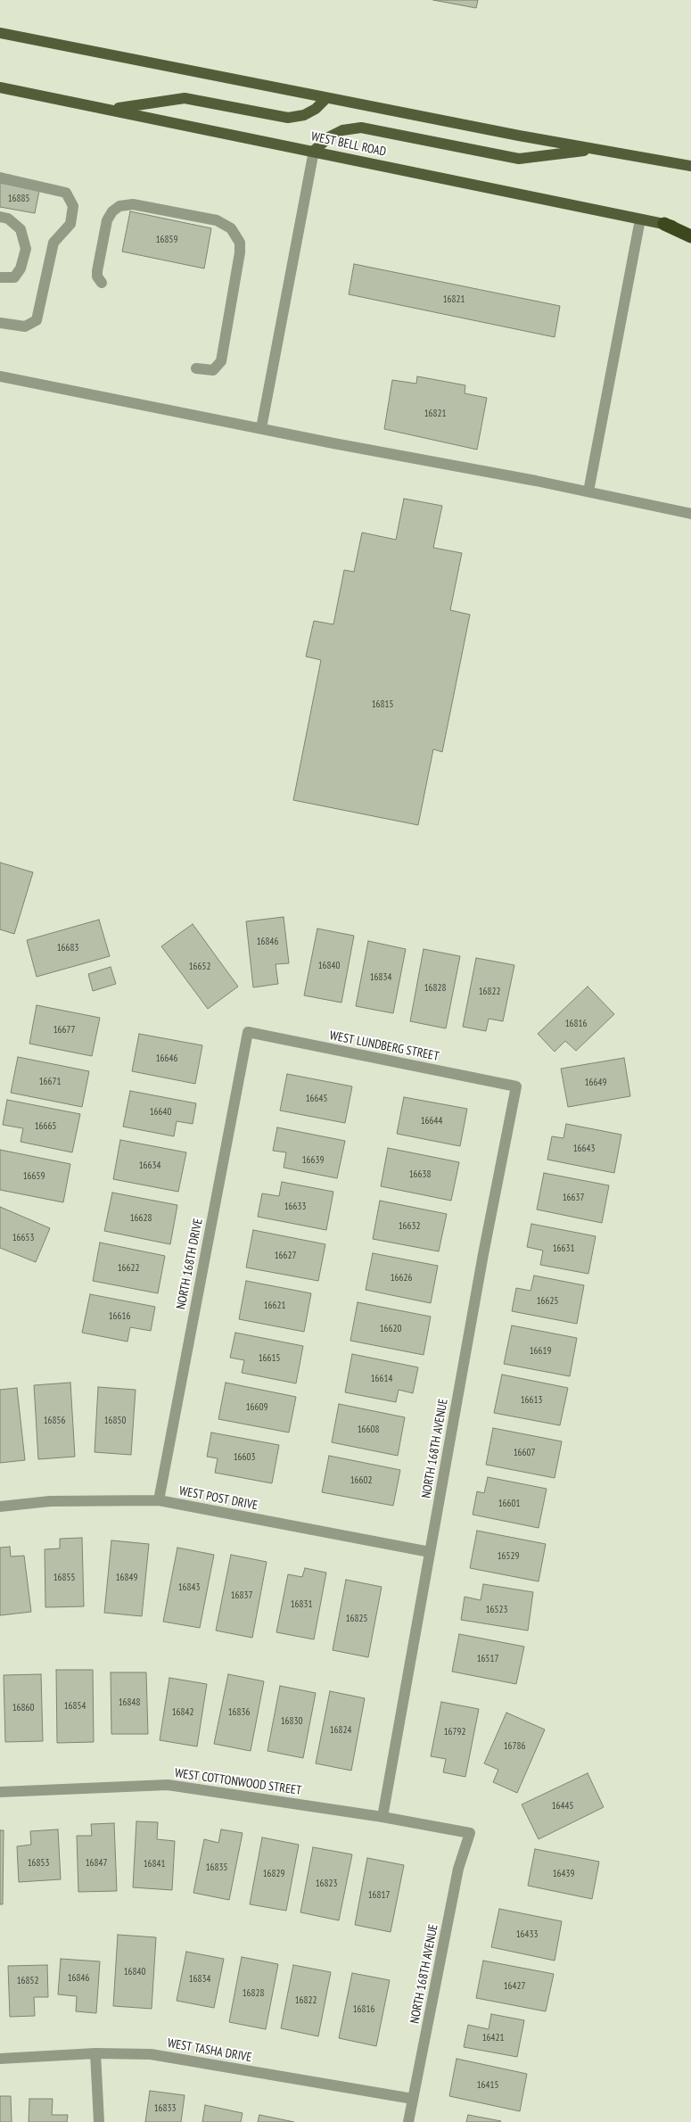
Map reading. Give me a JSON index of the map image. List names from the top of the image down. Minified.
{"streets":{"main road":["WEST BELL ROAD"],"street":["WEST LUNDBERG STREET","NORTH 168TH DRIVE","NORTH 168TH AVENUE","WEST POST DRIVE","WEST COTTONWOOD STREET","WEST TASHA DRIVE"]},"crossings":[["WEST LUNDBERG STREET","NORTH 168TH DRIVE"],["WEST LUNDBERG STREET","NORTH 168TH AVENUE"],["NORTH 168TH DRIVE","WEST POST DRIVE"],["NORTH 168TH AVENUE","WEST POST DRIVE"],["NORTH 168TH AVENUE","WEST COTTONWOOD STREET"],["NORTH 168TH AVENUE","WEST TASHA DRIVE"]],"house_numbers":["16885","16859","16821","16821","16815","16846","16683","16840","16652","16834","16828","16822","16816","16677","16646","16671","16649","16645","16640","16644","16665","16643","16639","16634","16638","16659","16637","16633","16628","16632","16653","16631","16627","16622","16626","16625","16621","16616","16620","16619","16615","16614","16613","16609","16856","16850","16608","16607","16603","16602","16601","16529","16855","16849","16843","16837","16831","16523","16825","16517","16848","16854","16860","16842","16836","16830","16824","16792","16786","16445","16853","16847","16841","16835","16829","16439","16823","16817","16433","16840","16846","16834","16852","16427","16828","16822","16816","16421","16415","16833"]}
